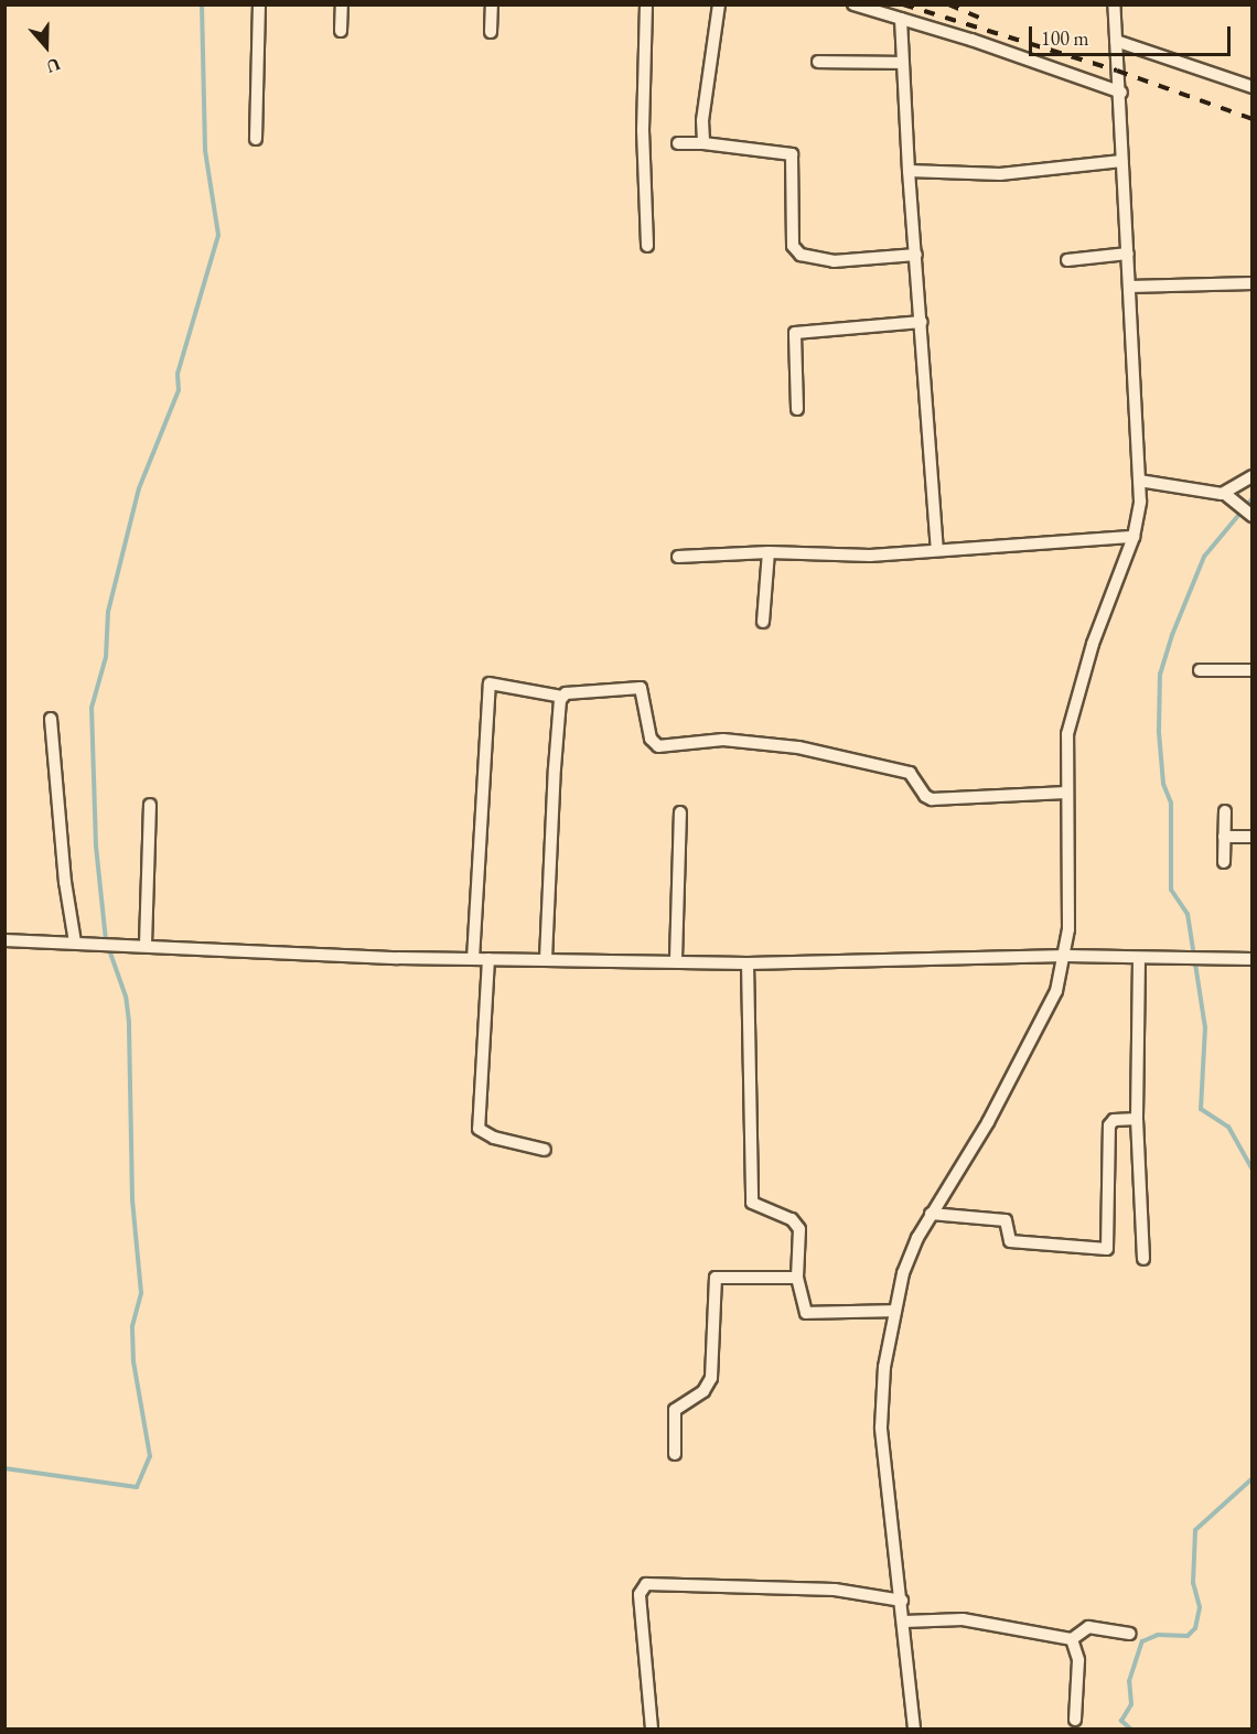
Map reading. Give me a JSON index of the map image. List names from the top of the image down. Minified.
{"scale_bar":"100 m","north":"bottom"}
